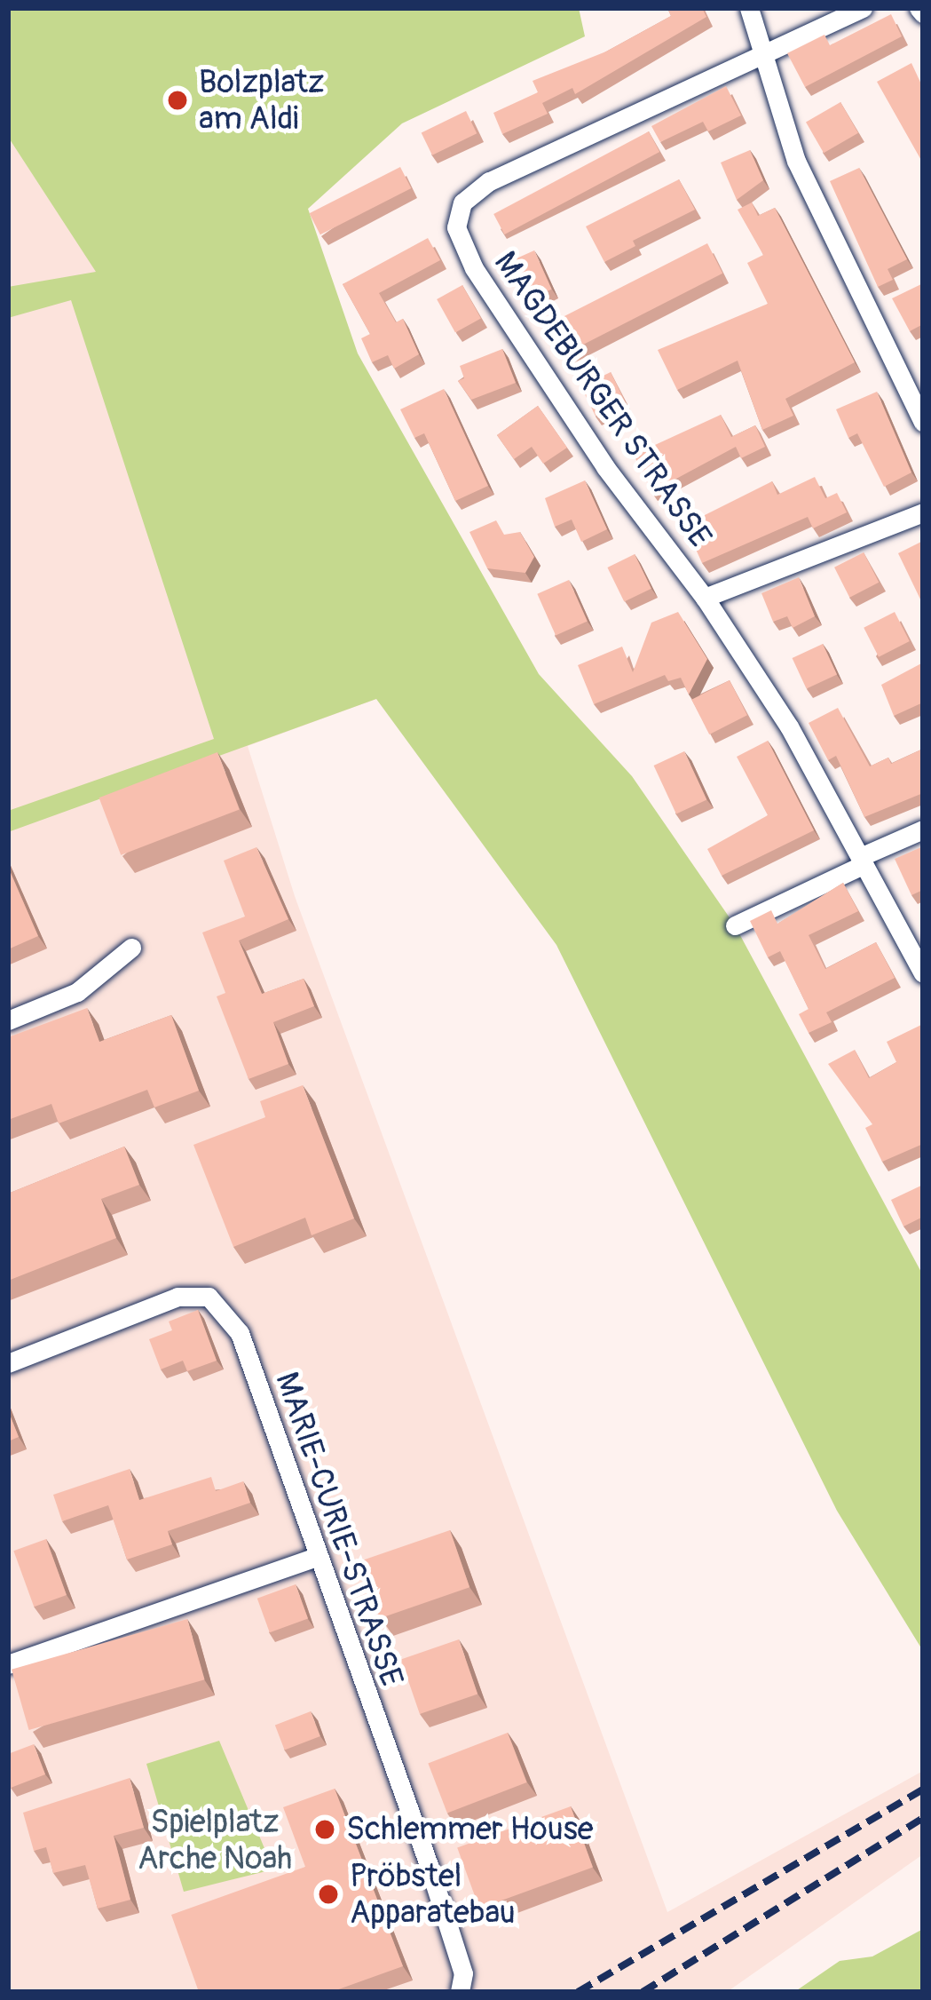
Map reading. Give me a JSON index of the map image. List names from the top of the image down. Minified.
{"streets":{"street":["MAGDEBURGER STRASSE","MARIE-CURIE-STRASSE"]},"parks":["Spielplatz Arche Noah"],"places":["Bolzplatz am Aldi","Schlemmer House","Pröbstel Apparatebau"]}
